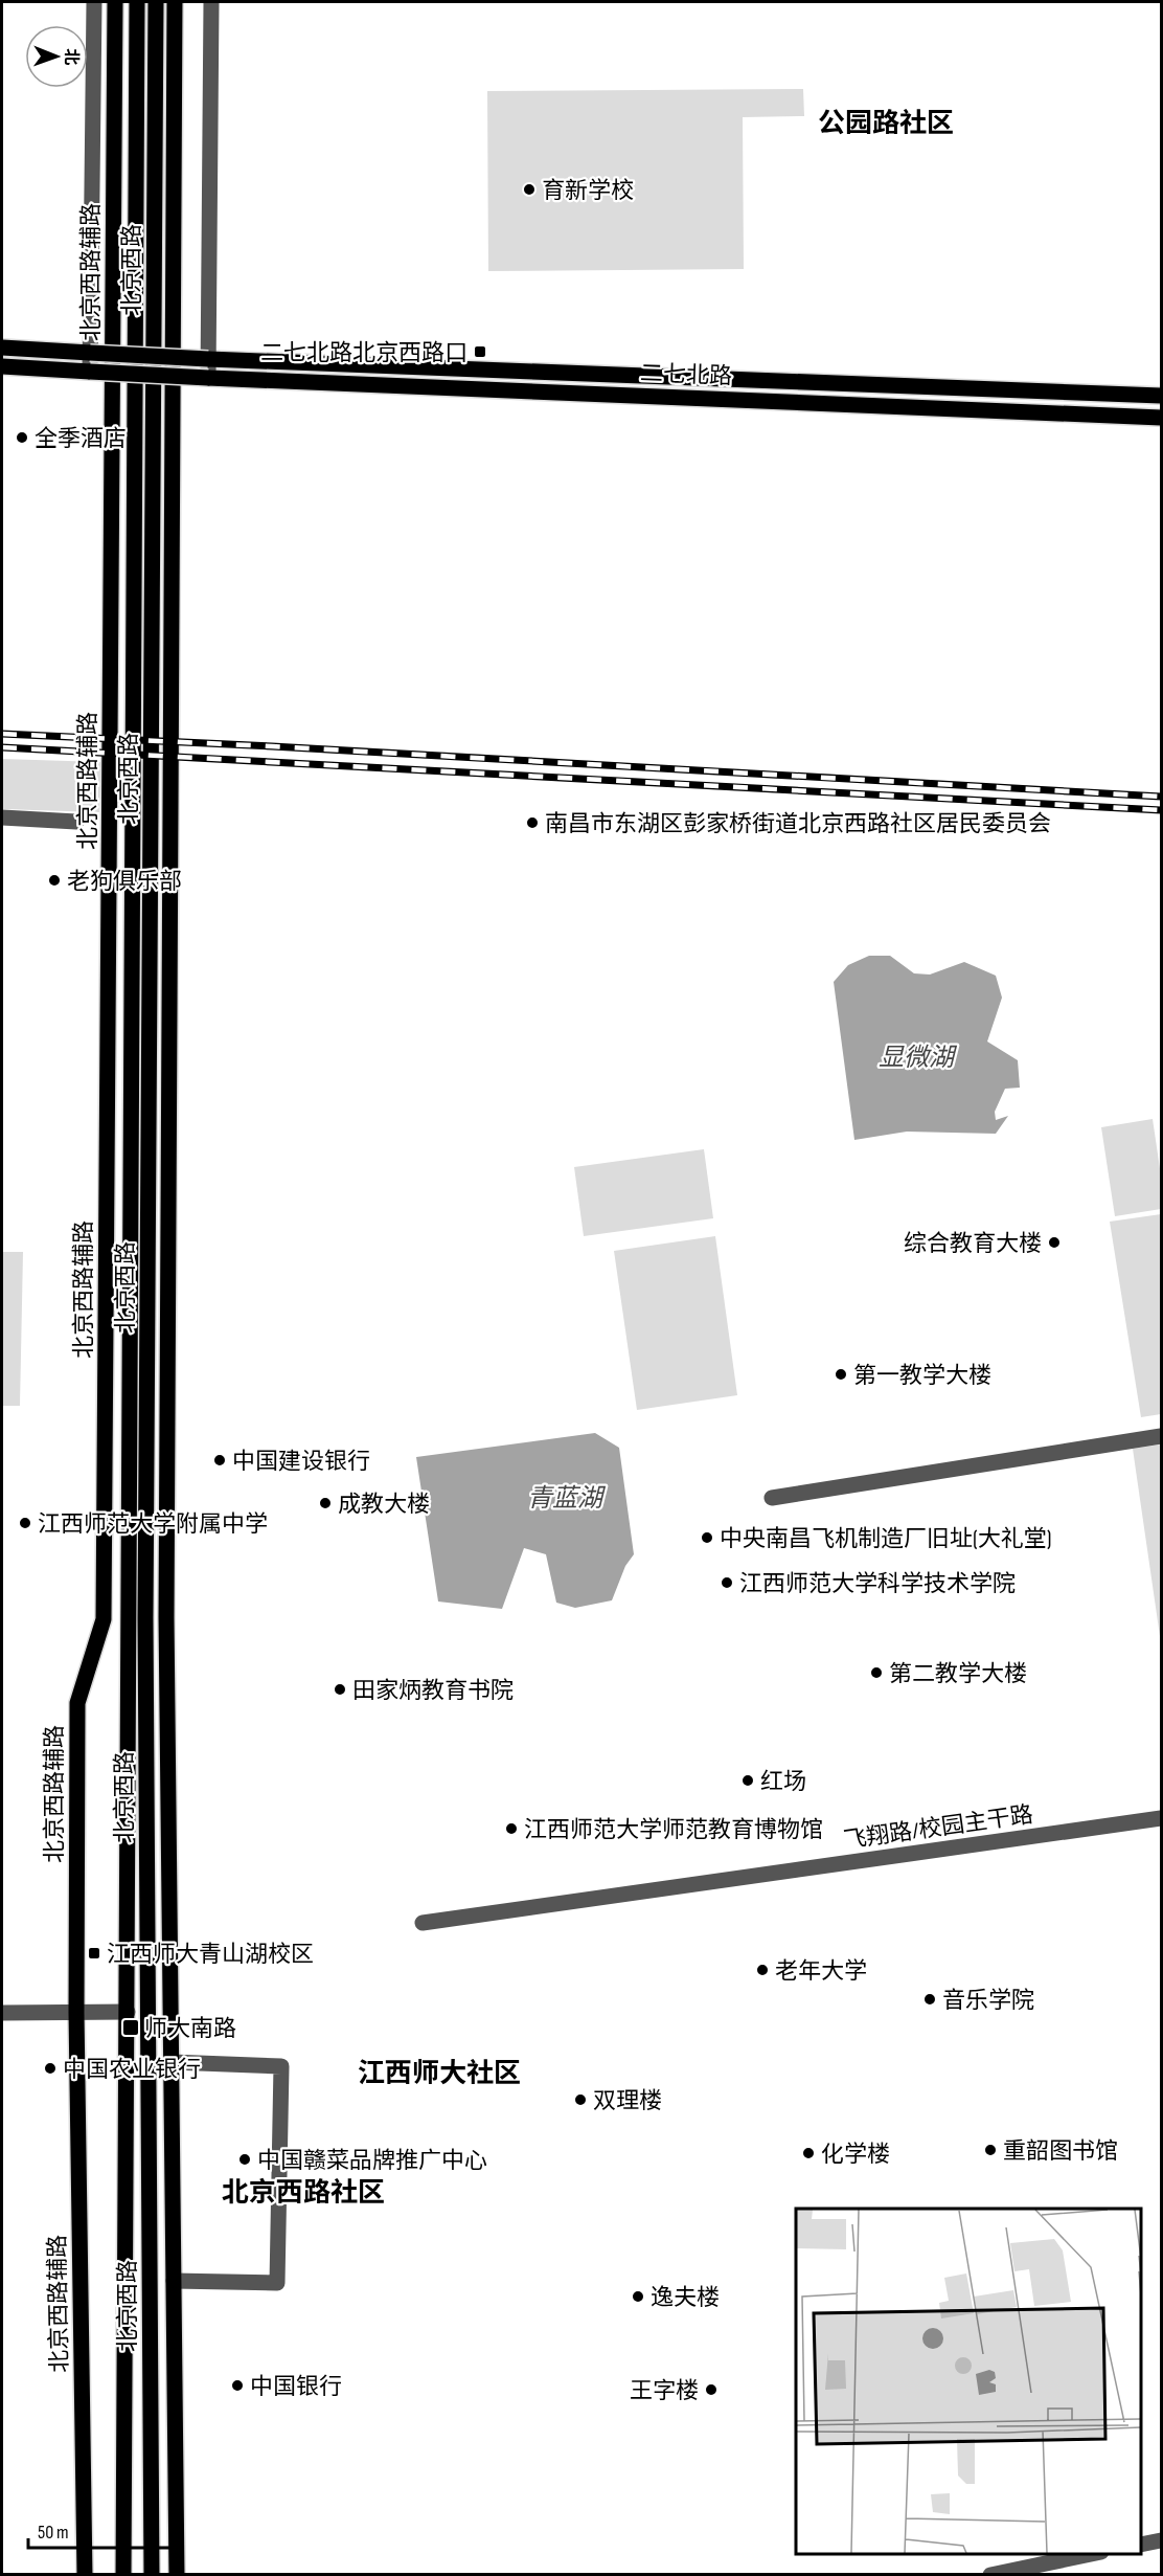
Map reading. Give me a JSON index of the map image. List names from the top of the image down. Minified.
{"streets":{"main road":["北京西路","北京西路辅路","二七北路"],"street":["飞翔路/校园主干路"]},"crossings":[["北京西路辅路","二七北路"]],"districts":["公园路社区","江西师大社区","北京西路社区"],"water":["显微湖","青蓝湖"],"places":{"other":["育新学校","全季酒店","南昌市东湖区彭家桥街道北京西路社区居民委员会","老狗俱乐部","综合教育大楼","第一教学大楼","中国建设银行","成教大楼","江西师范大学附属中学","中央南昌飞机制造厂旧址(大礼堂)","江西师范大学科学技术学院","第二教学大楼","田家炳教育书院","红场","江西师范大学师范教育博物馆","老年大学","音乐学院","中国农业银行","双理楼","重韶图书馆","化学楼","中国赣菜品牌推广中心","逸夫楼","中国银行","王字楼"],"transit":["二七北路北京西路口","江西师大青山湖校区","师大南路"]},"scale_bar":"50 m","north":"right"}
